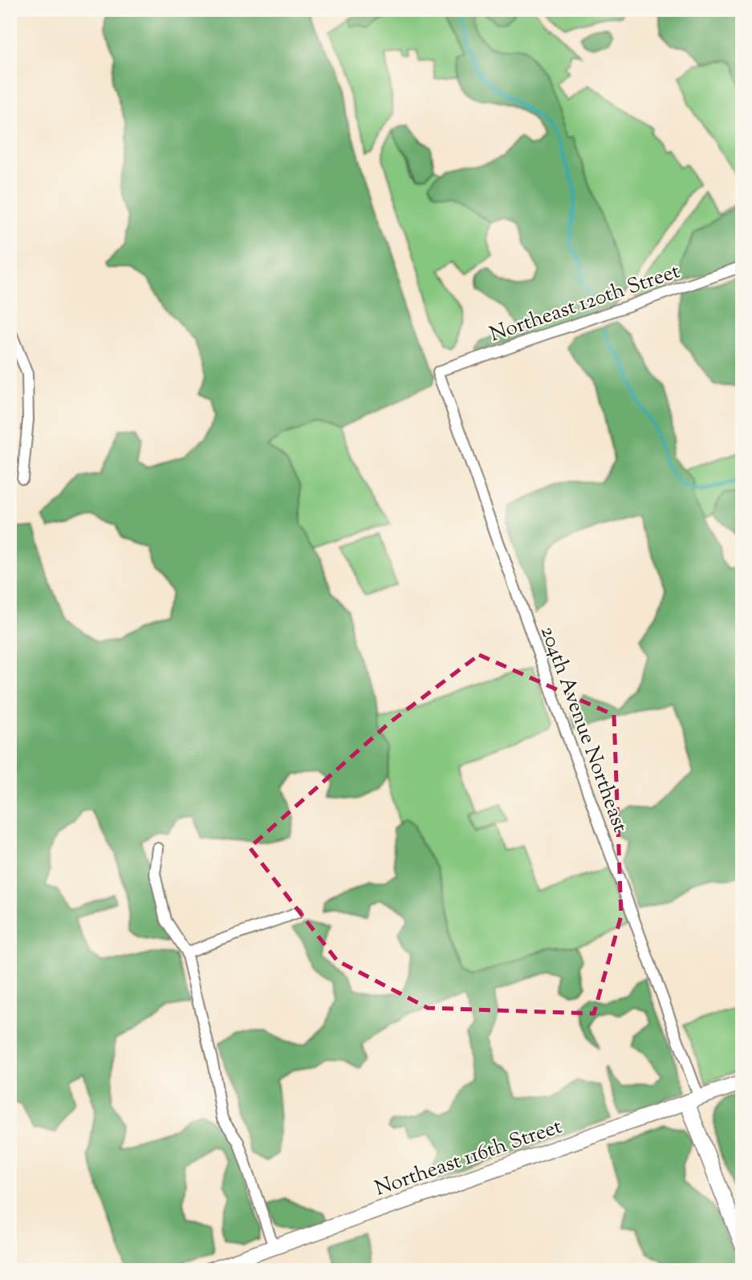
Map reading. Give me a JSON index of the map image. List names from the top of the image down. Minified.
{"streets":{"street":["Northeast 120th Street","204th Avenue Northeast","Northeast 116th Street"]},"crossings":[["Northeast 120th Street","204th Avenue Northeast"],["204th Avenue Northeast","Northeast 116th Street"]]}
